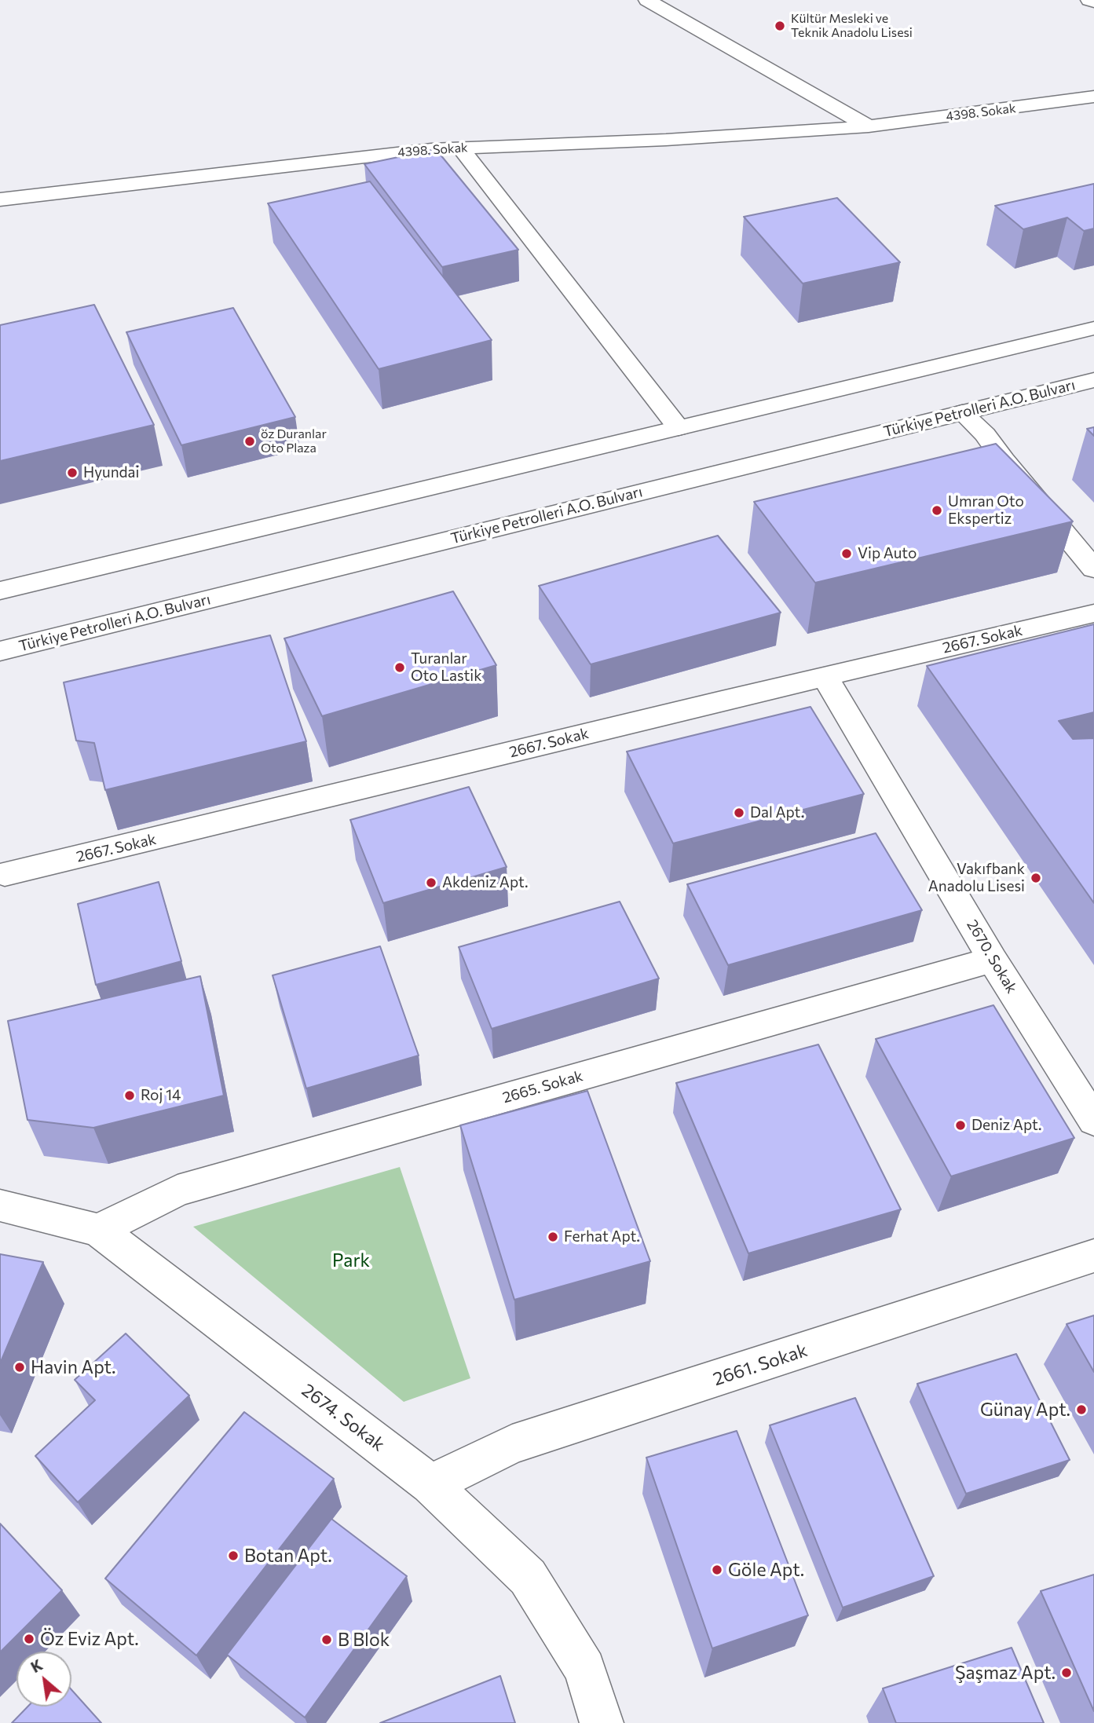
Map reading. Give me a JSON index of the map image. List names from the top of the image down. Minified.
{"streets":{"main road":["4398. Sokak","Türkiye Petrolleri A.O. Bulvarı","2667. Sokak","2670. Sokak","2665. Sokak","2661. Sokak","2674. Sokak"]},"crossings":[["2667. Sokak","2670. Sokak"],["2670. Sokak","2665. Sokak"],["2665. Sokak","2674. Sokak"],["2661. Sokak","2674. Sokak"]],"parks":["Park"],"places":["Kültür Mesleki ve Teknik Anadolu Lisesi","öz Duranlar Oto Plaza","Hyundai","Umran Oto Ekspertiz","Vip Auto","Turanlar Oto Lastik","Dal Apt.","Vakıfbank Anadolu Lisesi","Akdeniz Apt.","Roj 14","Deniz Apt.","Ferhat Apt.","Havin Apt.","Günay Apt.","Botan Apt.","Göle Apt.","Öz Eviz Apt.","B Blok","Şaşmaz Apt."],"north":"top left"}
